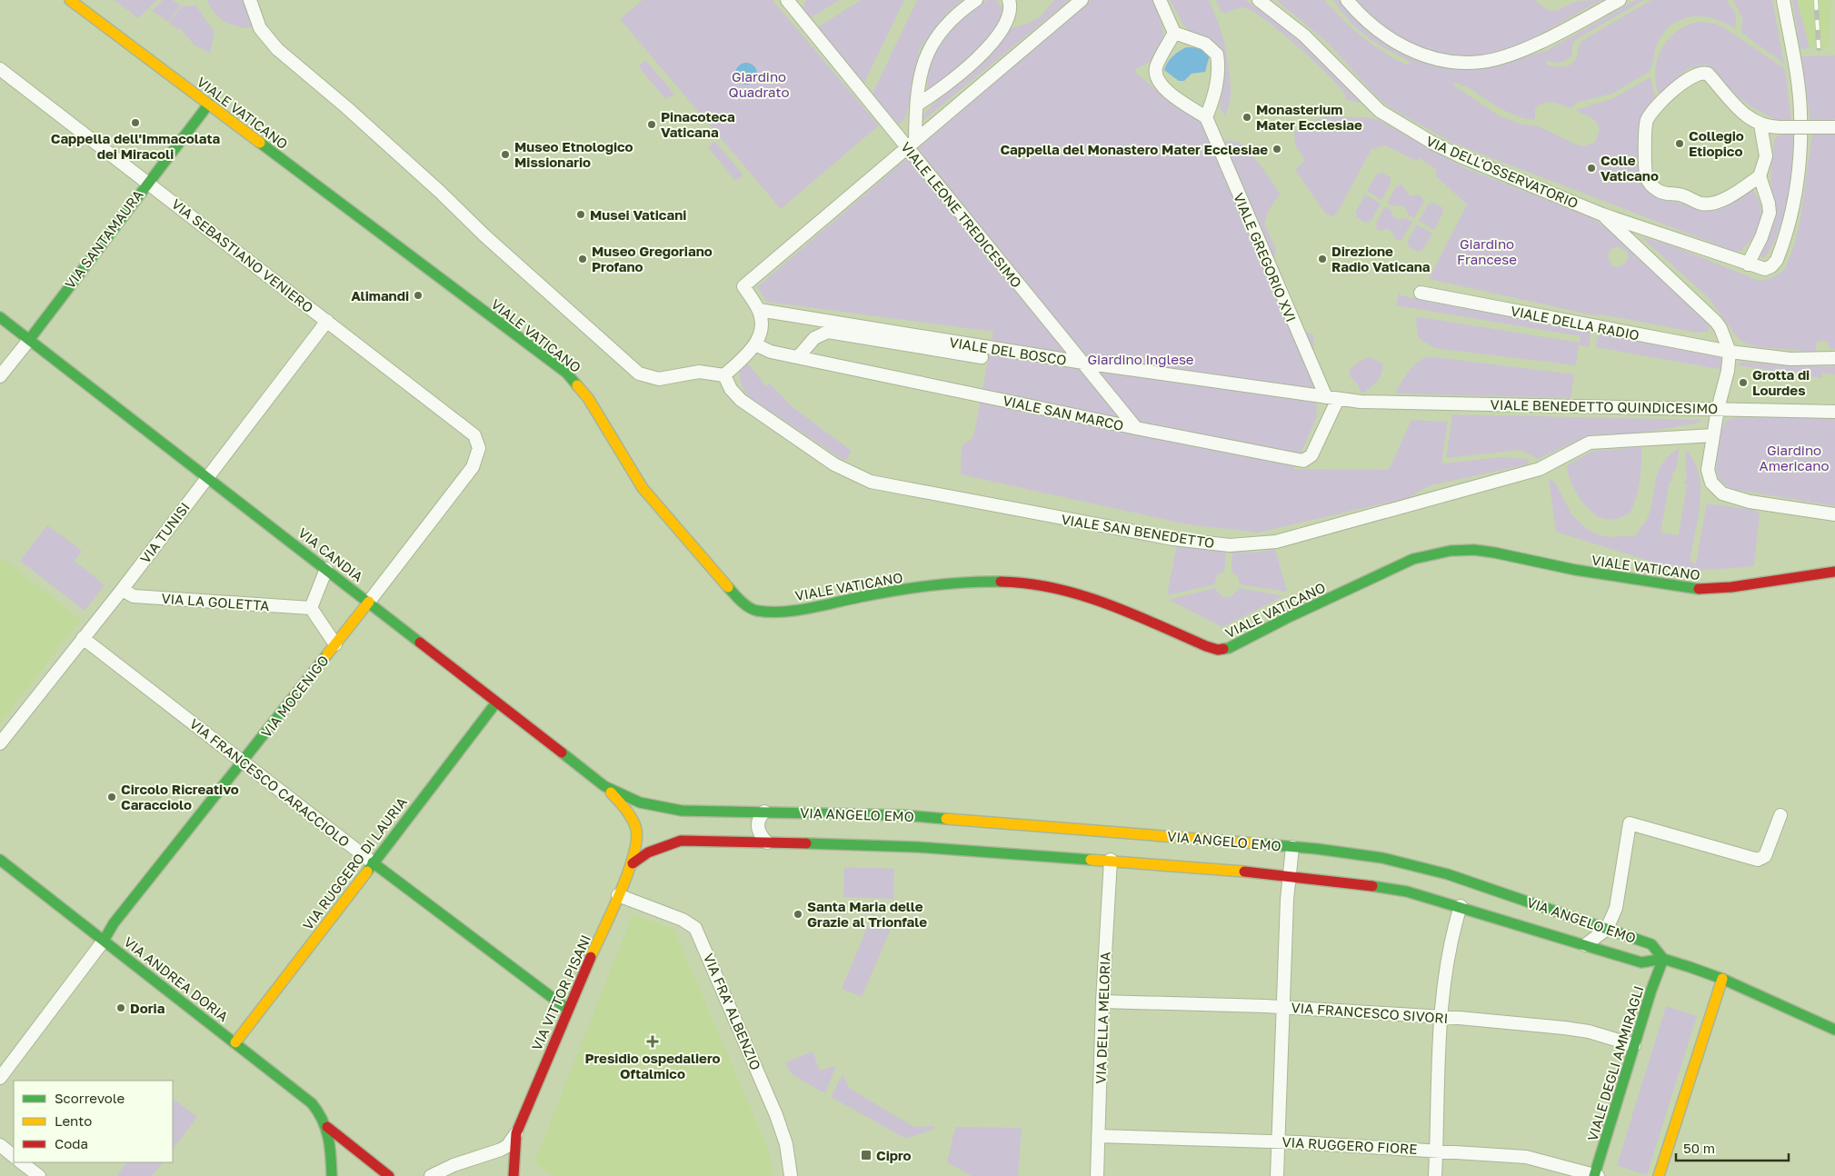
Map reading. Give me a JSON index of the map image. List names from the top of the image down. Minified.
{"streets":{"main road":["VIALE VATICANO","VIA SANTAMAURA","VIA CANDIA","VIA MOCENIGO","VIA FRANCESCO CARACCIOLO","VIA ANGELO EMO","VIA RUGGERO DI LAURIA","VIA ANDREA DORIA","VIA VITTOR PISANI","VIALE DEGLI AMMIRAGLI"],"street":["VIA DELL'OSSERVATORIO","VIALE LEONE TREDICESIMO","VIA SEBASTIANO VENIERO","VIALE GREGORIO XVI","VIALE DELLA RADIO","VIALE DEL BOSCO","VIALE BENEDETTO QUINDICESIMO","VIALE SAN MARCO","VIALE SAN BENEDETTO","VIA TUNISI","VIA LA GOLETTA","VIA FRA' ALBENZIO","VIA FRANCESCO SIVORI","VIA DELLA MELORIA","VIA RUGGERO FIORE"]},"crossings":[["VIALE VATICANO","VIA SANTAMAURA"],["VIALE LEONE TREDICESIMO","VIALE DEL BOSCO"],["VIALE LEONE TREDICESIMO","VIALE SAN MARCO"],["VIA SANTAMAURA","VIA SEBASTIANO VENIERO"],["VIA SANTAMAURA","VIA CANDIA"],["VIA SEBASTIANO VENIERO","VIA TUNISI"],["VIA SEBASTIANO VENIERO","VIA MOCENIGO"],["VIALE GREGORIO XVI","VIALE DEL BOSCO"],["VIALE GREGORIO XVI","VIALE SAN MARCO"],["VIALE DEL BOSCO","VIALE BENEDETTO QUINDICESIMO"],["VIALE DEL BOSCO","VIALE SAN MARCO"],["VIA TUNISI","VIA CANDIA"],["VIA TUNISI","VIA LA GOLETTA"],["VIA TUNISI","VIA FRANCESCO CARACCIOLO"],["VIA CANDIA","VIA MOCENIGO"],["VIA CANDIA","VIA ANGELO EMO"],["VIA CANDIA","VIA RUGGERO DI LAURIA"],["VIA CANDIA","VIA VITTOR PISANI"],["VIA MOCENIGO","VIA FRANCESCO CARACCIOLO"],["VIA MOCENIGO","VIA ANDREA DORIA"],["VIA FRANCESCO CARACCIOLO","VIA RUGGERO DI LAURIA"],["VIA FRANCESCO CARACCIOLO","VIA VITTOR PISANI"],["VIA ANGELO EMO","VIA VITTOR PISANI"],["VIA ANGELO EMO","VIA DELLA MELORIA"],["VIA ANGELO EMO","VIALE DEGLI AMMIRAGLI"],["VIA RUGGERO DI LAURIA","VIA ANDREA DORIA"],["VIA VITTOR PISANI","VIA FRA' ALBENZIO"],["VIA FRANCESCO SIVORI","VIA DELLA MELORIA"],["VIA FRANCESCO SIVORI","VIALE DEGLI AMMIRAGLI"],["VIA DELLA MELORIA","VIA RUGGERO FIORE"],["VIALE DEGLI AMMIRAGLI","VIA RUGGERO FIORE"]],"parks":["Giardino Quadrato","Giardino Francese","Giardino Inglese","Giardino Americano"],"places":{"other":["Monasterium Mater Ecclesiae","Cappella dell'Immacolata dei Miracoli","Pinacoteca Vaticana","Collegio Etiopico","Cappella del Monastero Mater Ecclesiae","Museo Etnologico Missionario","Colle Vaticano","Musei Vaticani","Museo Gregoriano Profano","Direzione Radio Vaticana","Alimandi","Grotta di Lourdes","Circolo Ricreativo Caracciolo","Santa Maria delle Grazie al Trionfale","Doria"],"health":["Presidio ospedaliero Oftalmico"],"transit":["Cipro"]},"legend":["Scorrevole","Lento","Coda"],"scale_bar":"50 m"}
